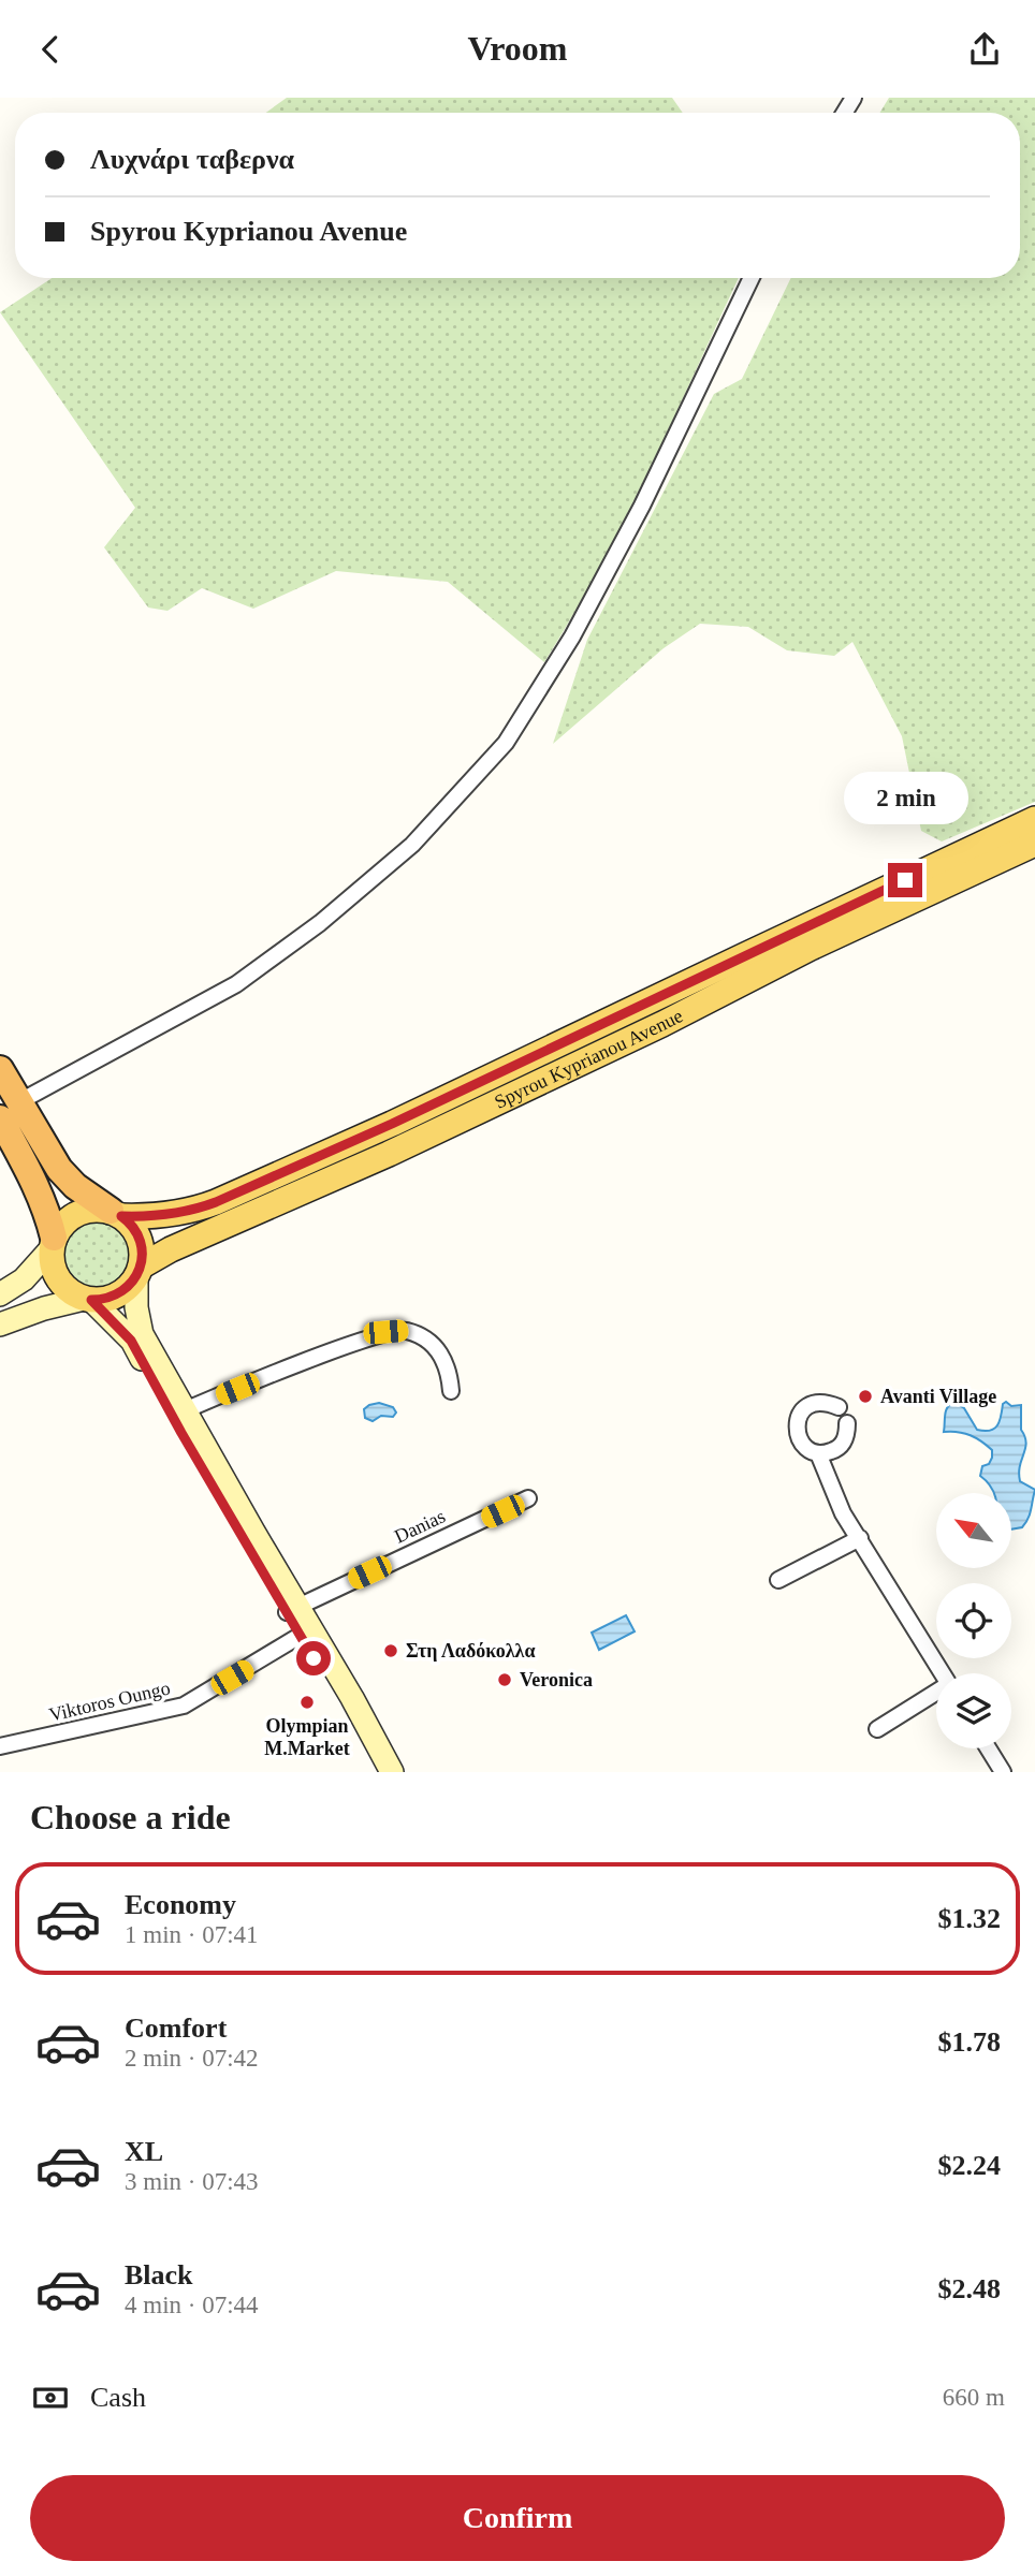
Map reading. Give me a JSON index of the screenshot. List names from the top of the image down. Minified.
{"streets":{"main road":["Spyrou Kyprianou Avenue"],"street":["Danias","Viktoros Oungo"]},"places":["Avanti Village","Στη Λαδόκολλα","Veronica","Olympian M.Market"],"north":"top left","page":{"header":"Vroom","banner":["Λυχνάρι ταβερνα","Spyrou Kyprianou Avenue"],"bubble":"2 min","heading":"Choose a ride","list":[{"name":"Economy","note":"1 min · 07:41","value":"$1.32"},{"name":"Comfort","note":"2 min · 07:42","value":"$1.78"},{"name":"XL","note":"3 min · 07:43","value":"$2.24"},{"name":"Black","note":"4 min · 07:44","value":"$2.48"}],"pay":["Cash","660 m"],"buttons":"Confirm"}}
